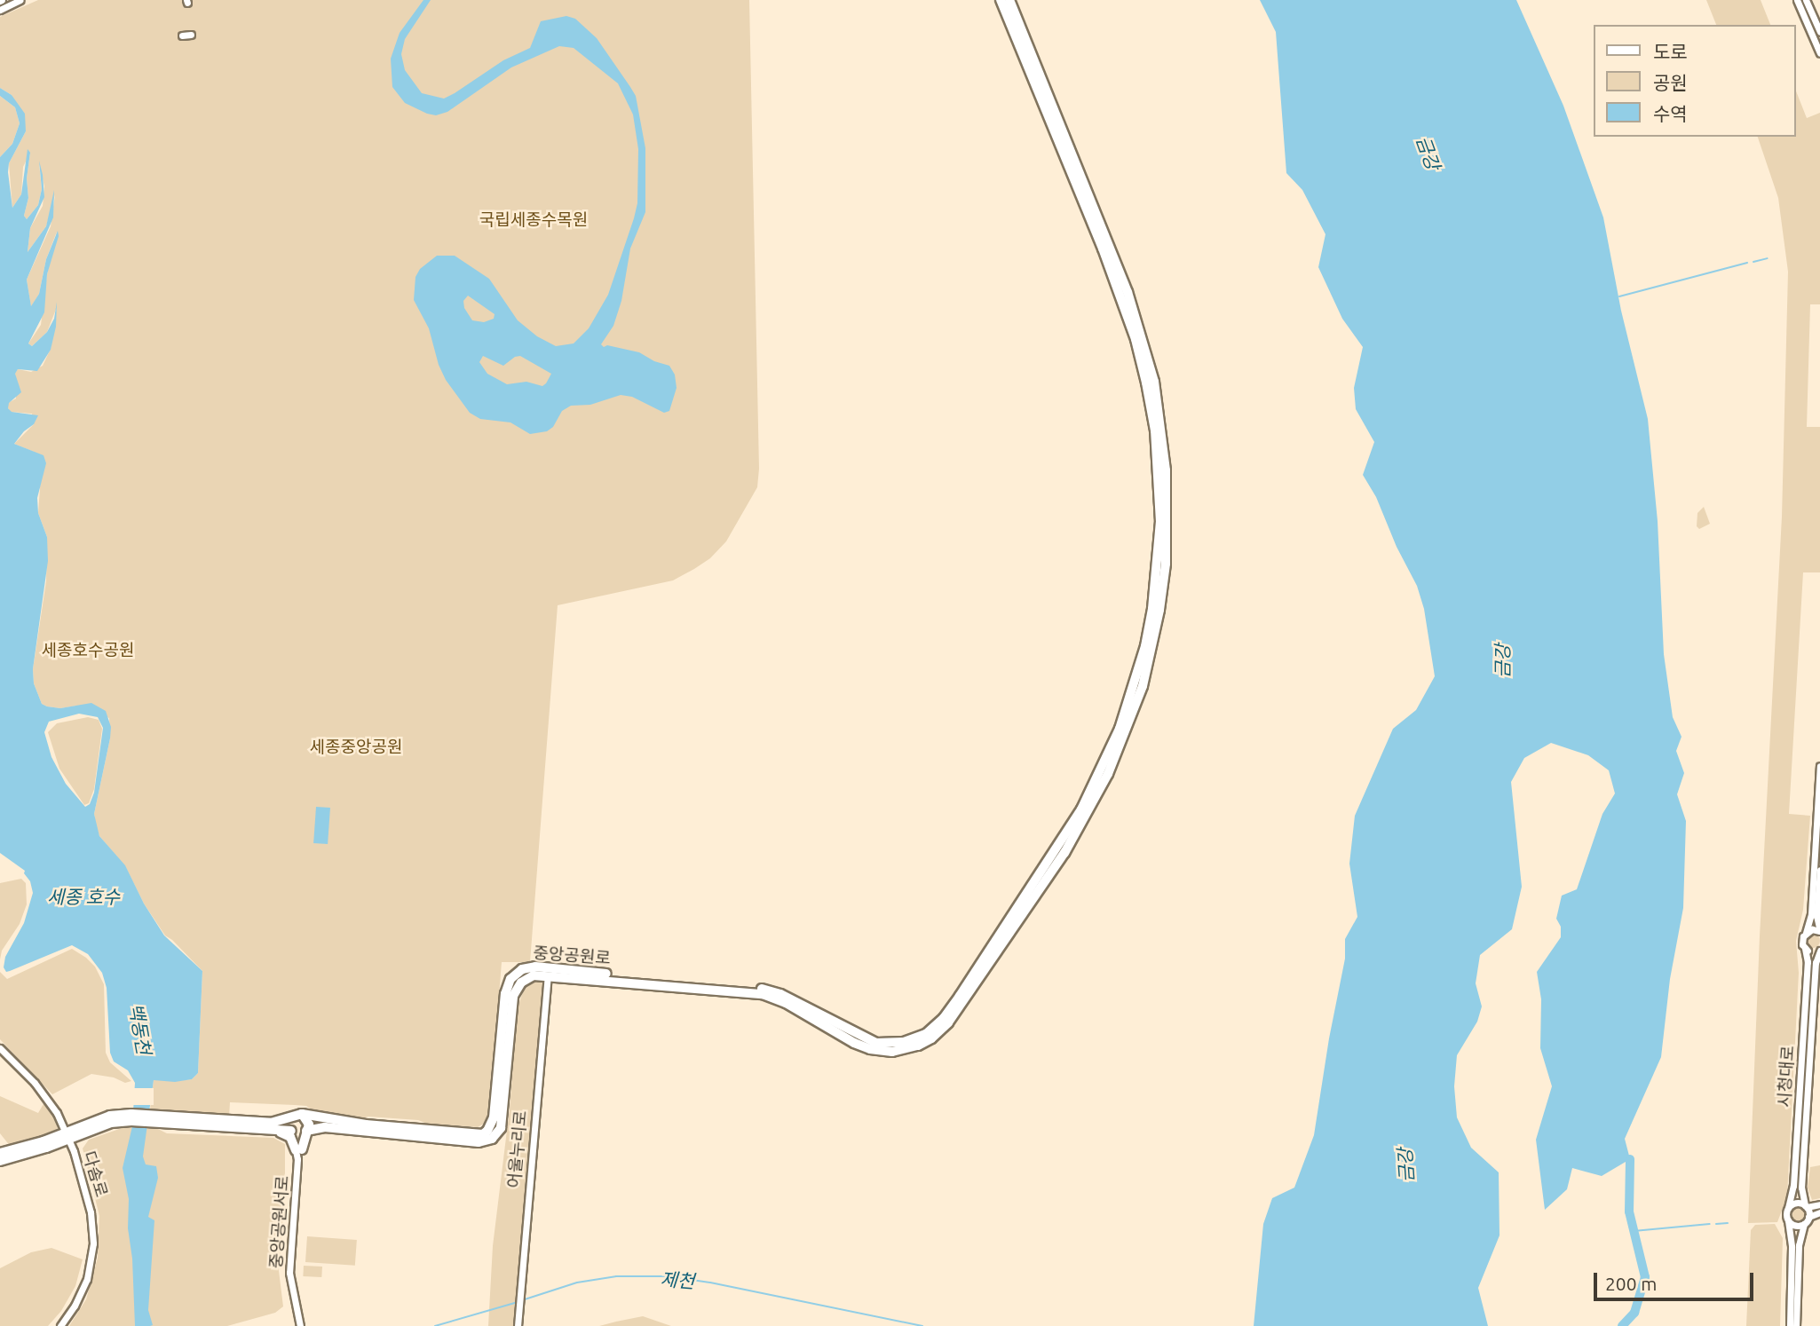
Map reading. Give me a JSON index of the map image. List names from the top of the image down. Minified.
{"streets":{"main road":["중앙공원로"],"street":["시청대로","어울누리로","다솜로","중앙공원서로"]},"crossings":[["중앙공원로","어울누리로"]],"water":["금강","세종 호수","백동천","제천"],"parks":["국립세종수목원","세종호수공원","세종중앙공원"],"legend":["도로","공원","수역"],"scale_bar":"200 m"}
